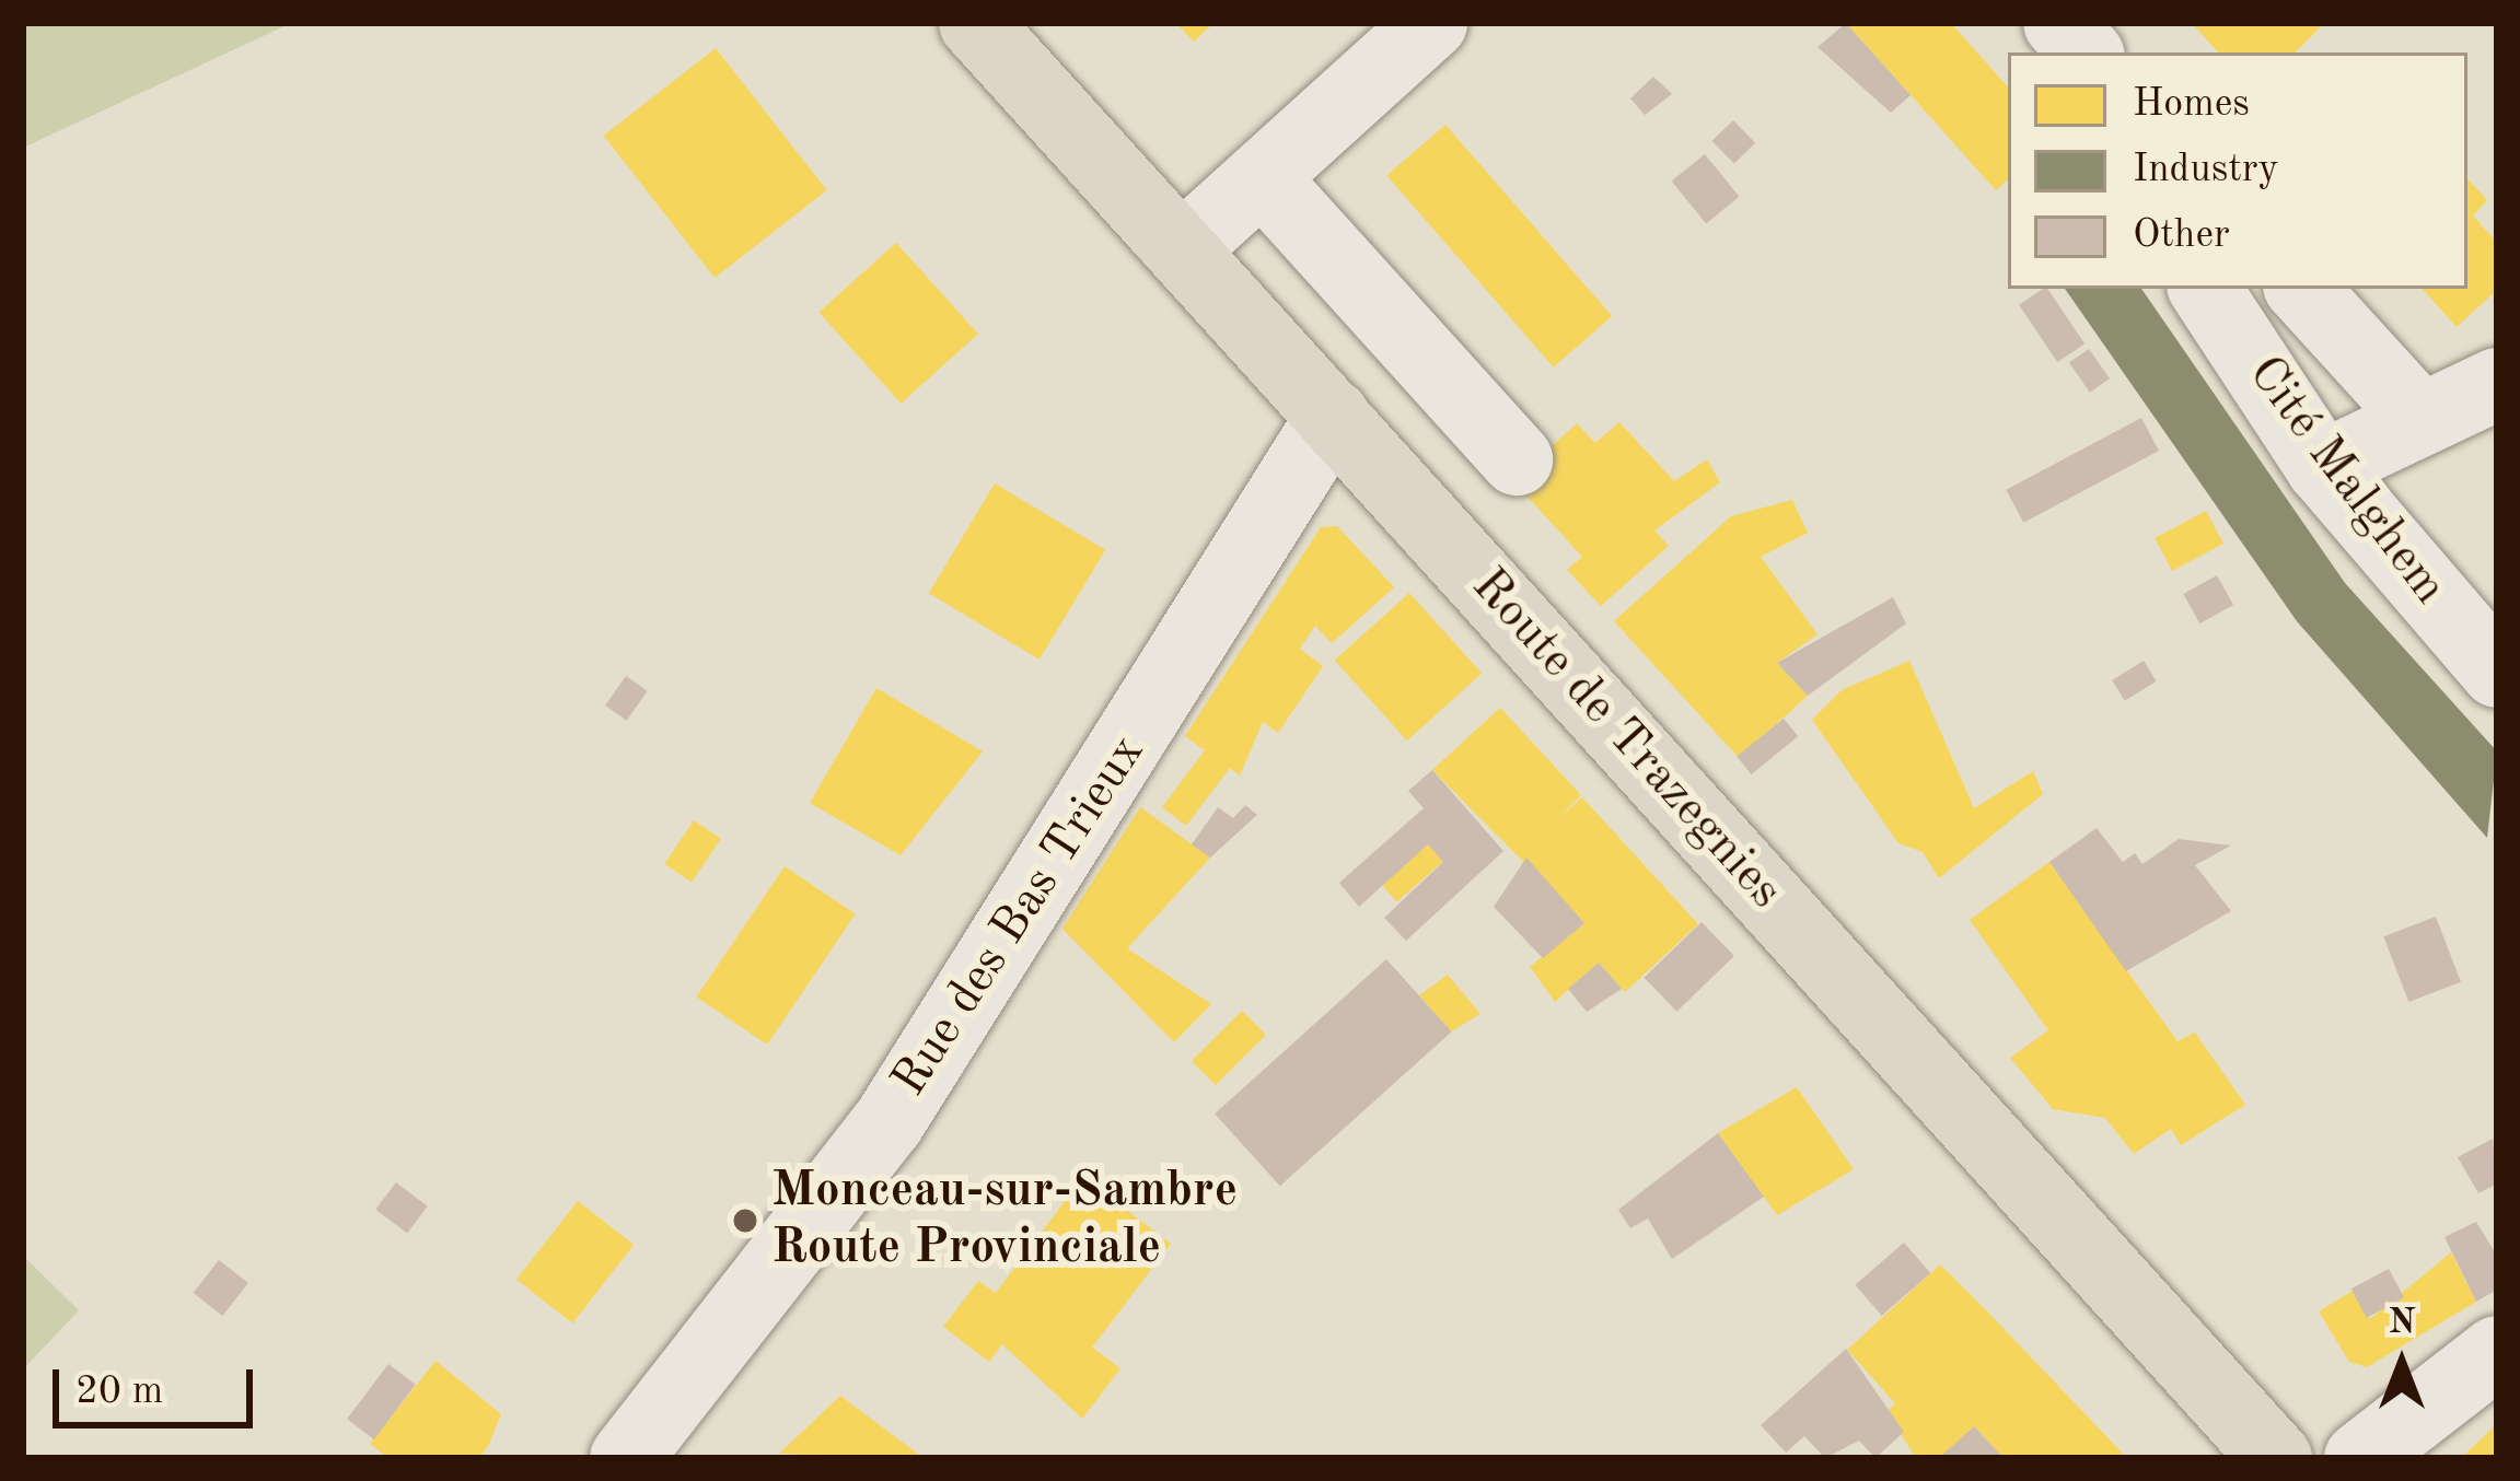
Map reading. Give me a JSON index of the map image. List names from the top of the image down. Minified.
{"streets":{"main road":["Route de Trazegnies"],"street":["Cité Malghem","Rue des Bas Trieux"]},"crossings":[["Route de Trazegnies","Rue des Bas Trieux"]],"places":["Monceau-sur-Sambre Route Provinciale"],"legend":["Homes","Industry","Other"],"scale_bar":"20 m","north":"top"}
